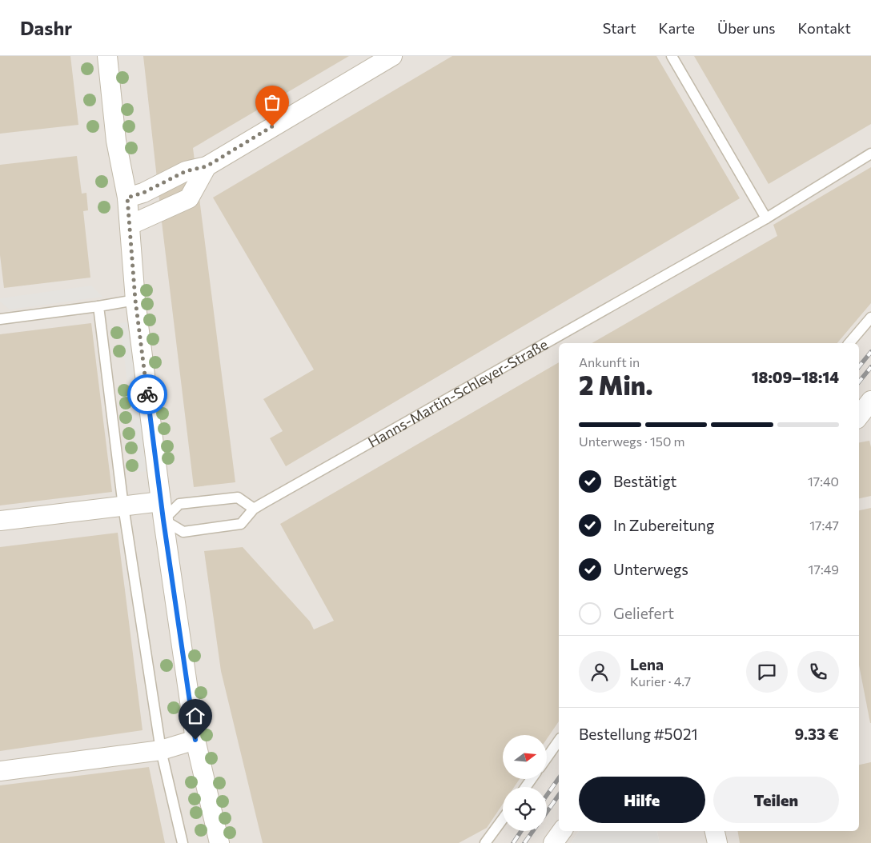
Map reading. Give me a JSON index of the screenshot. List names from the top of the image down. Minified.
{"streets":{"lane":["Hanns-Martin-Schleyer-Straße"]},"north":"right","page":{"header":"Dashr","nav":["Start","Karte","Über uns","Kontakt"],"heading":["2 Min.","Ankunft in","18:09–18:14"],"panel":["Lena","Kurier · 4.7","Bestellung #5021","9.33 €"],"bar":"Unterwegs · 150 m","list":[["Bestätigt","17:40"],["In Zubereitung","17:47"],["Unterwegs","17:49"],"Geliefert"],"buttons":["Hilfe","Teilen"]}}
